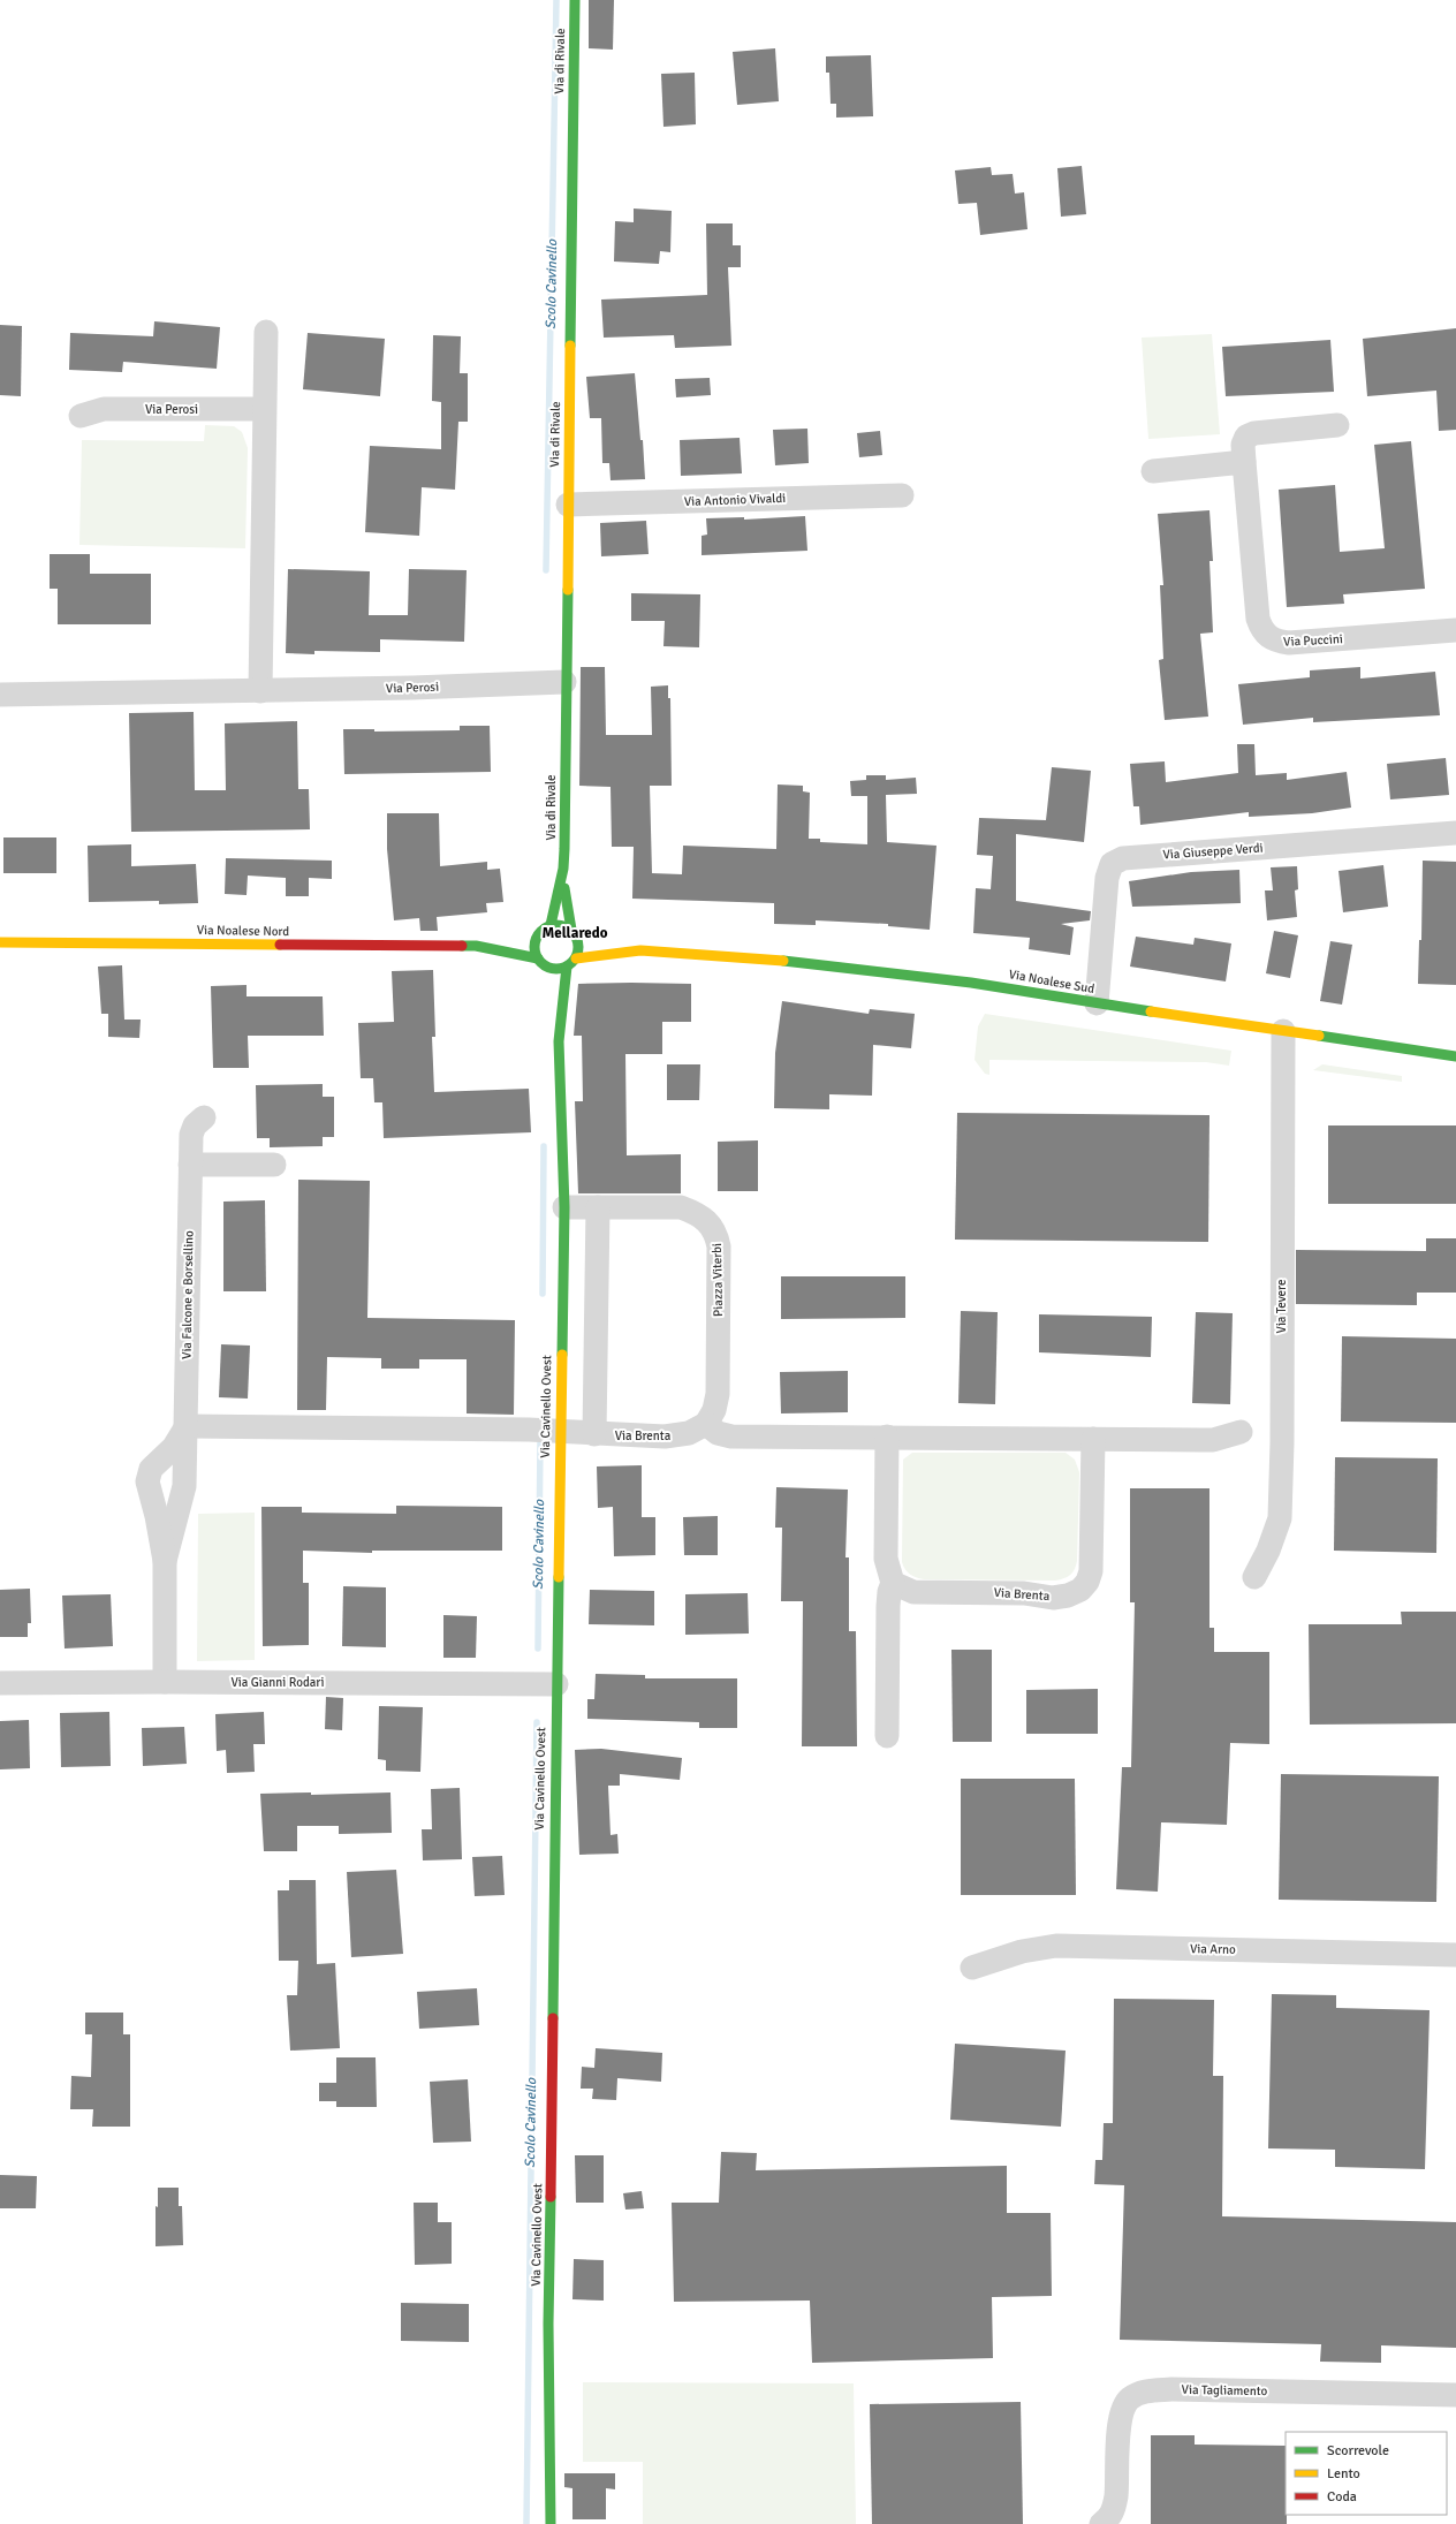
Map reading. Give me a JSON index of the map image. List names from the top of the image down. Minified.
{"streets":{"street":["Via di Rivale","Via Perosi","Via Antonio Vivaldi","Via Puccini","Via Giuseppe Verdi","Via Noalese Nord","Via Noalese Sud","Piazza Viterbi","Via Falcone e Borsellino","Via Tevere","Via Cavinello Ovest","Via Brenta","Via Gianni Rodari","Via Arno","Via Tagliamento"]},"crossings":[["Via di Rivale","Via Perosi"],["Via di Rivale","Via Antonio Vivaldi"],["Via di Rivale","Via Noalese Nord"],["Via di Rivale","Via Noalese Sud"],["Via di Rivale","Via Cavinello Ovest"],["Via Giuseppe Verdi","Via Noalese Sud"],["Via Noalese Nord","Via Noalese Sud"],["Via Noalese Nord","Via Cavinello Ovest"],["Via Noalese Sud","Via Tevere"],["Via Noalese Sud","Via Cavinello Ovest"],["Piazza Viterbi","Via Cavinello Ovest"],["Piazza Viterbi","Via Brenta"],["Via Falcone e Borsellino","Via Brenta"],["Via Falcone e Borsellino","Via Gianni Rodari"],["Via Cavinello Ovest","Via Brenta"],["Via Cavinello Ovest","Via Gianni Rodari"]],"districts":["Mellaredo"],"water":["Scolo Cavinello"],"legend":["Scorrevole","Lento","Coda"]}
